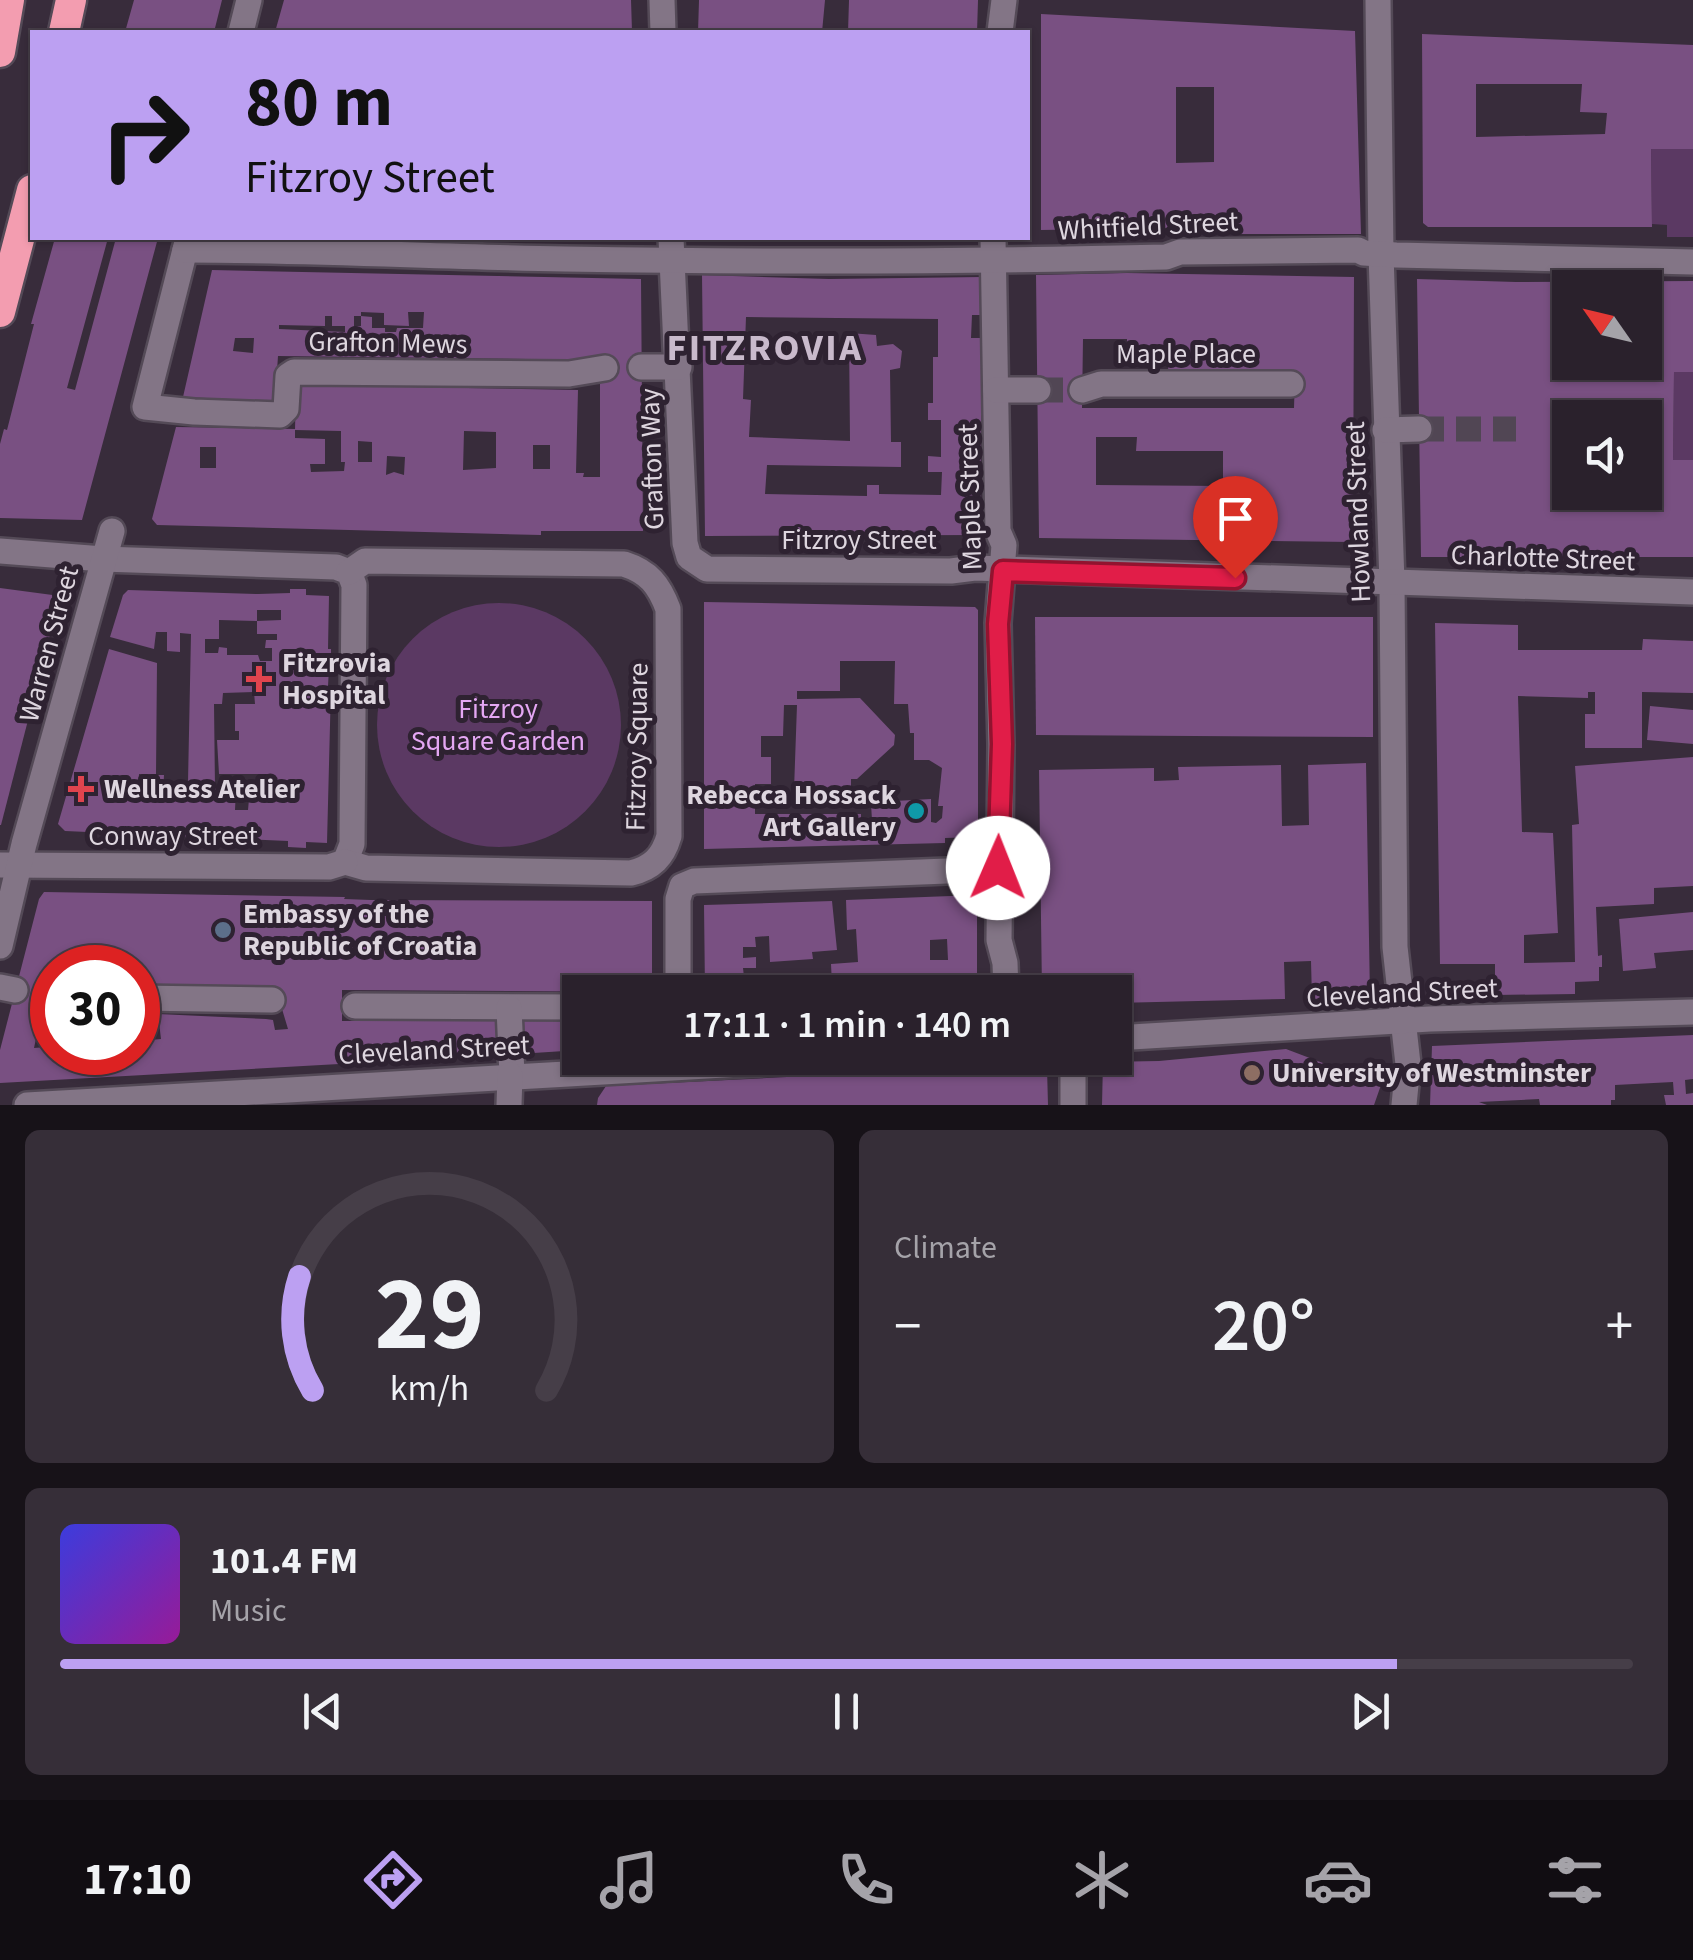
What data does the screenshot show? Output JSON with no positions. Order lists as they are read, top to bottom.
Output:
{
  "streets": {
    "street": [
      "Whitfield Street",
      "Grafton Mews",
      "Maple Place",
      "Grafton Way",
      "Maple Street",
      "Howland Street",
      "Fitzroy Street",
      "Charlotte Street",
      "Warren Street",
      "Fitzroy Square",
      "Conway Street",
      "Cleveland Street"
    ]
  },
  "crossings": [
    ["Whitfield Street", "Grafton Mews"],
    ["Whitfield Street", "Grafton Way"],
    ["Whitfield Street", "Maple Street"],
    ["Whitfield Street", "Howland Street"],
    ["Grafton Way", "Fitzroy Street"],
    ["Maple Street", "Fitzroy Street"],
    ["Howland Street", "Fitzroy Street"],
    ["Howland Street", "Charlotte Street"],
    ["Howland Street", "Cleveland Street"],
    ["Fitzroy Street", "Charlotte Street"],
    ["Warren Street", "Fitzroy Square"],
    ["Warren Street", "Conway Street"],
    ["Fitzroy Square", "Conway Street"]
  ],
  "districts": ["FITZROVIA"],
  "parks": ["Fitzroy Square Garden"],
  "places": {
    "health": ["Fitzrovia Hospital", "Wellness Atelier"],
    "other": ["Rebecca Hossack Art Gallery", "Embassy of the Republic of Croatia", "University of Westminster"]
  },
  "north": "top left",
  "page": {
    "turn": ["80 m", "Fitzroy Street"],
    "limit": "30",
    "trip": "17:11 · 1 min · 140 m",
    "tile": "Climate",
    "heat": ["−", "20°", "+"],
    "song": ["101.4 FM", "Music"],
    "tabs": "17:10",
    "gauge": ["29", "km/h"]
  }
}
